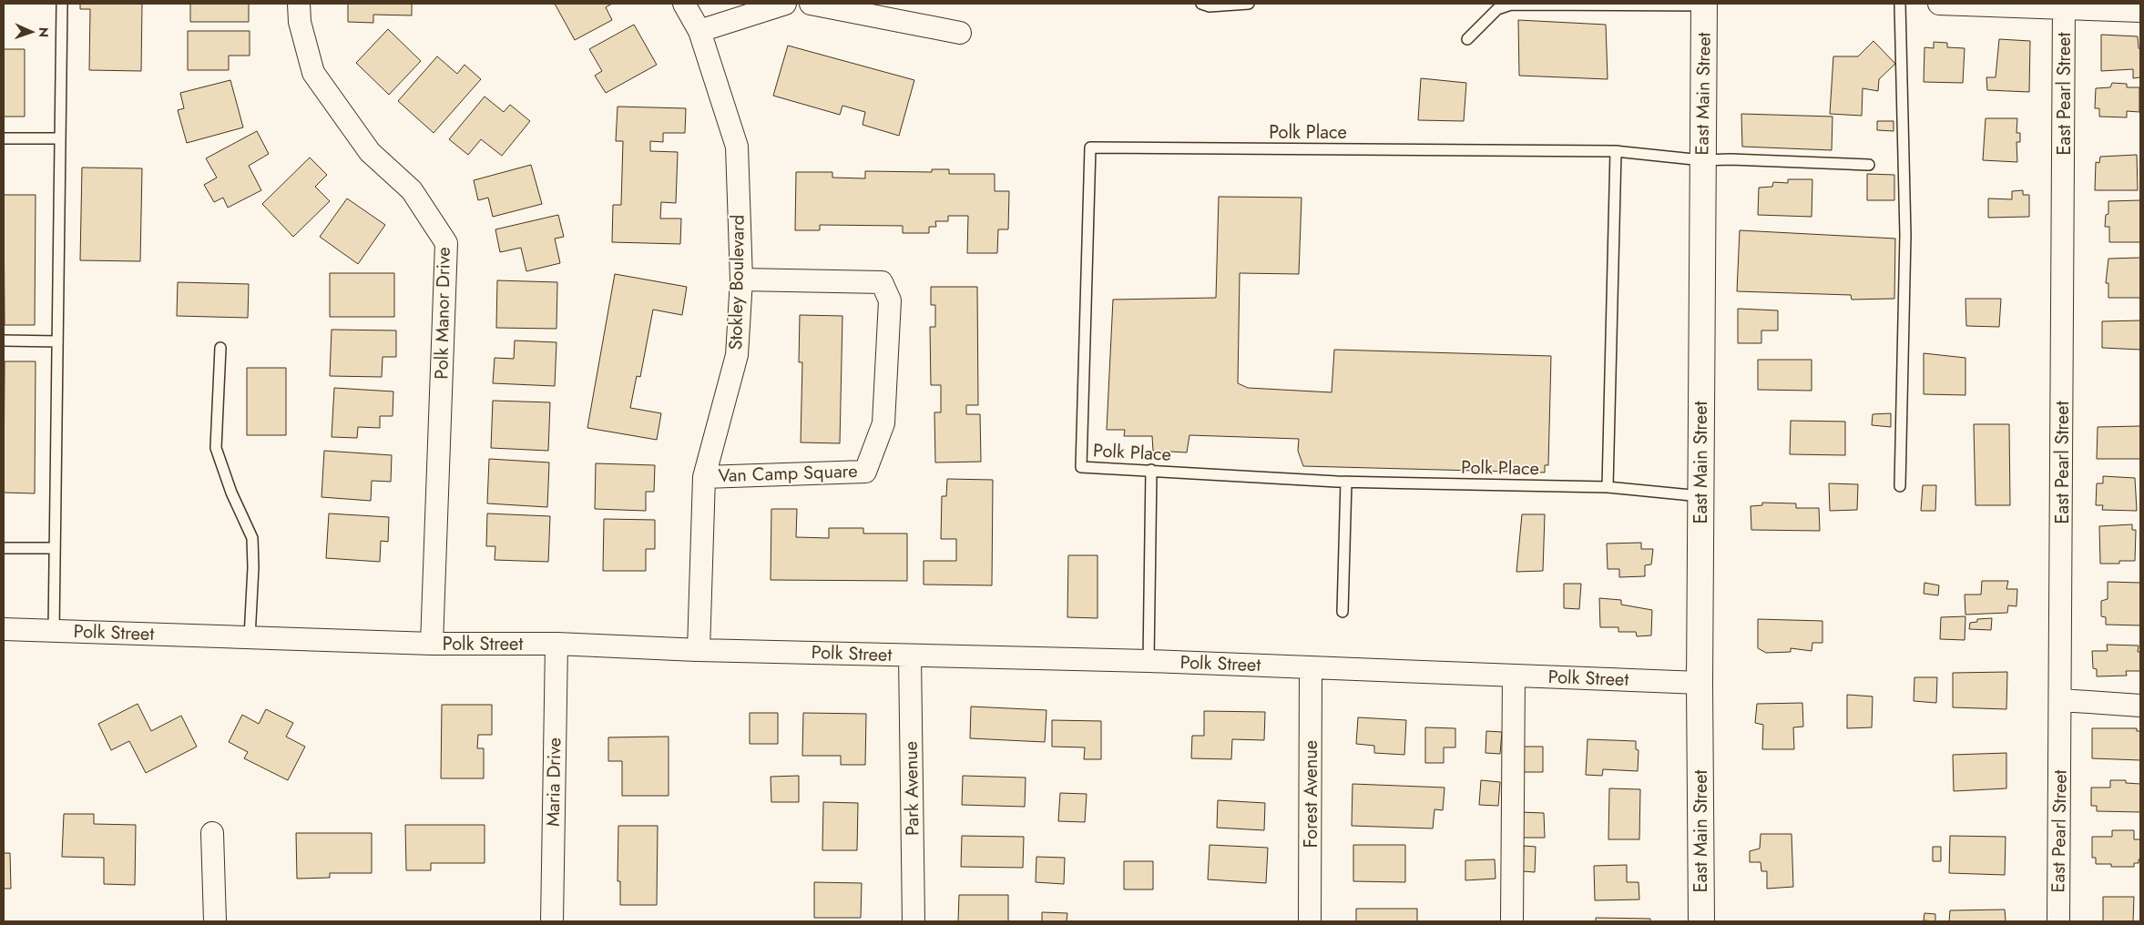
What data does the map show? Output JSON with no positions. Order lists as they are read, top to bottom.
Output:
{
  "streets": {
    "main road": ["East Main Street"],
    "street": [
      "East Pearl Street",
      "Stokley Boulevard",
      "Polk Manor Drive",
      "Van Camp Square",
      "Polk Street",
      "Maria Drive",
      "Park Avenue",
      "Forest Avenue"
    ],
    "lane": ["Polk Place"]
  },
  "crossings": [
    ["East Main Street", "Polk Place"],
    ["East Main Street", "Polk Street"],
    ["Stokley Boulevard", "Van Camp Square"],
    ["Stokley Boulevard", "Polk Street"],
    ["Polk Manor Drive", "Polk Street"],
    ["Polk Street", "Maria Drive"],
    ["Polk Street", "Park Avenue"],
    ["Polk Street", "Forest Avenue"]
  ],
  "north": "right"
}
